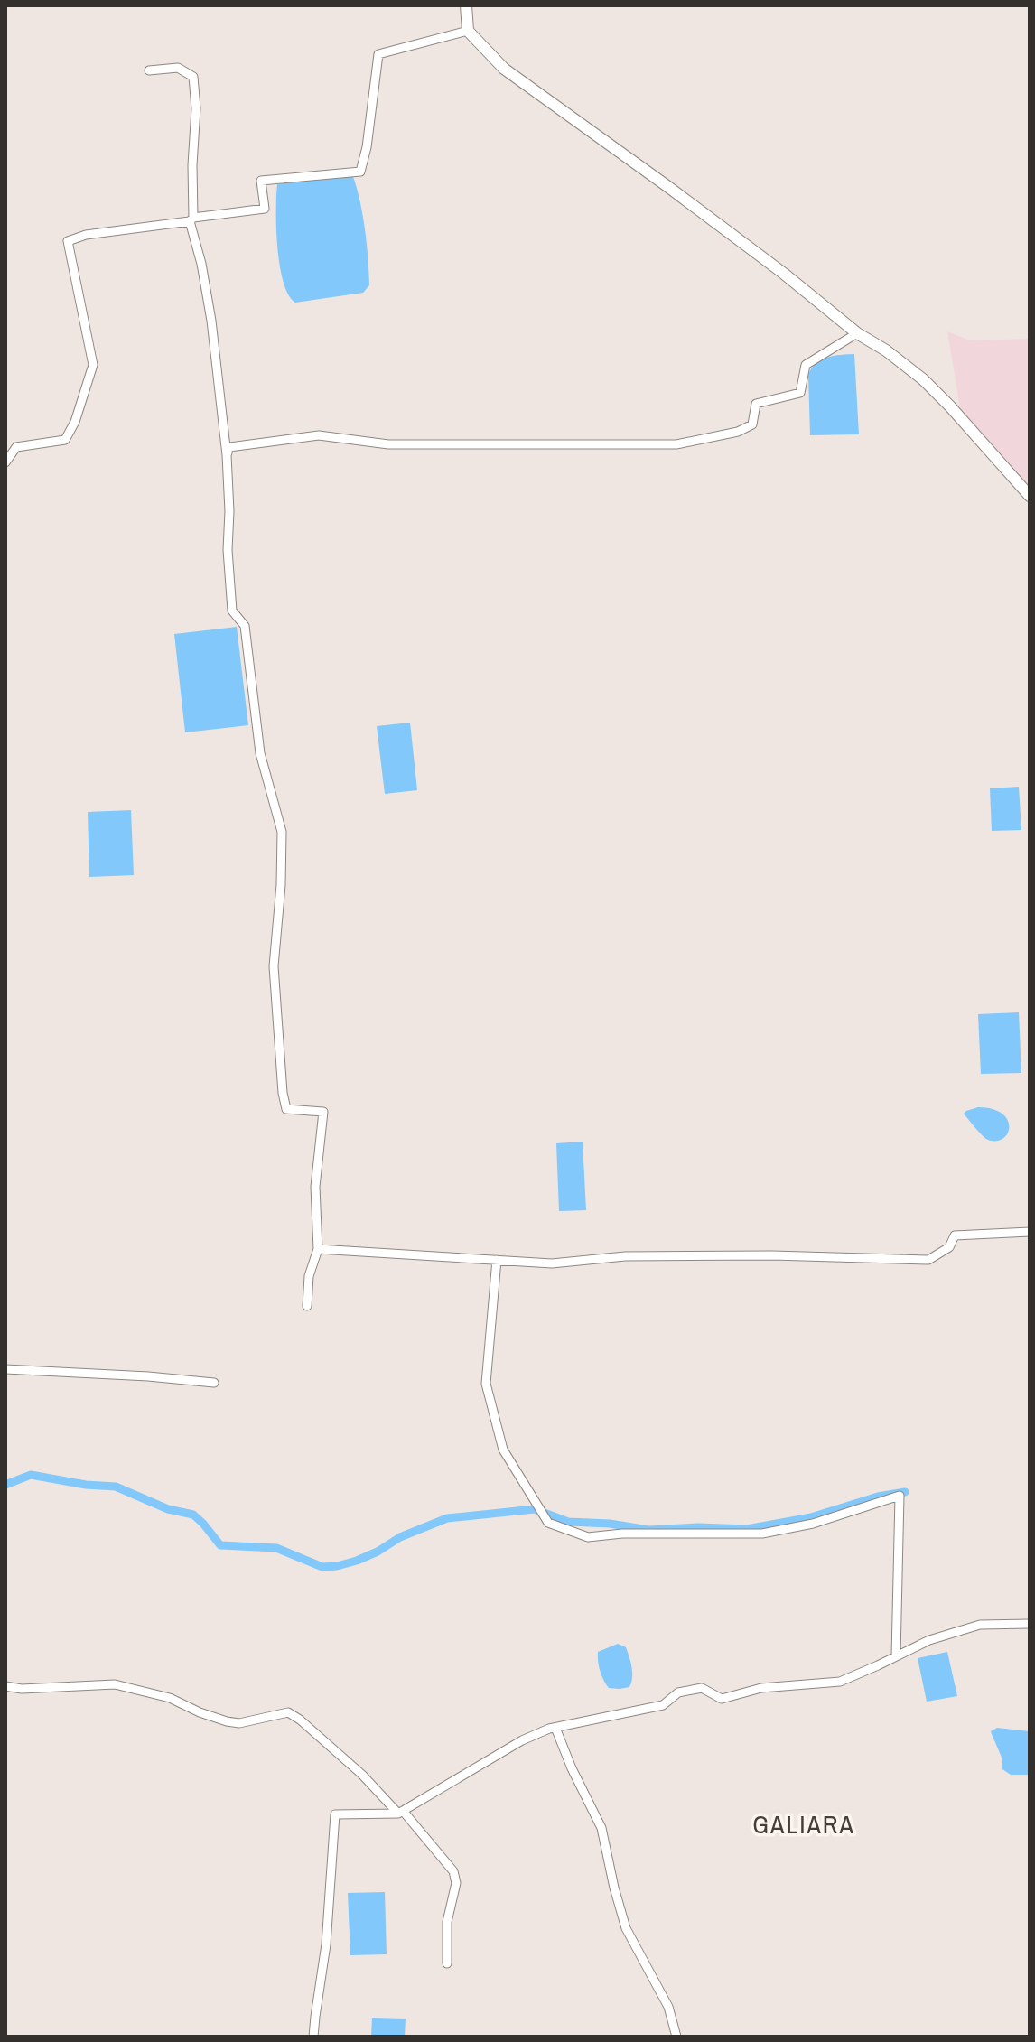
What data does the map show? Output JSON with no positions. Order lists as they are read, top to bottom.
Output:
{
  "districts": ["GALIARA"]
}
